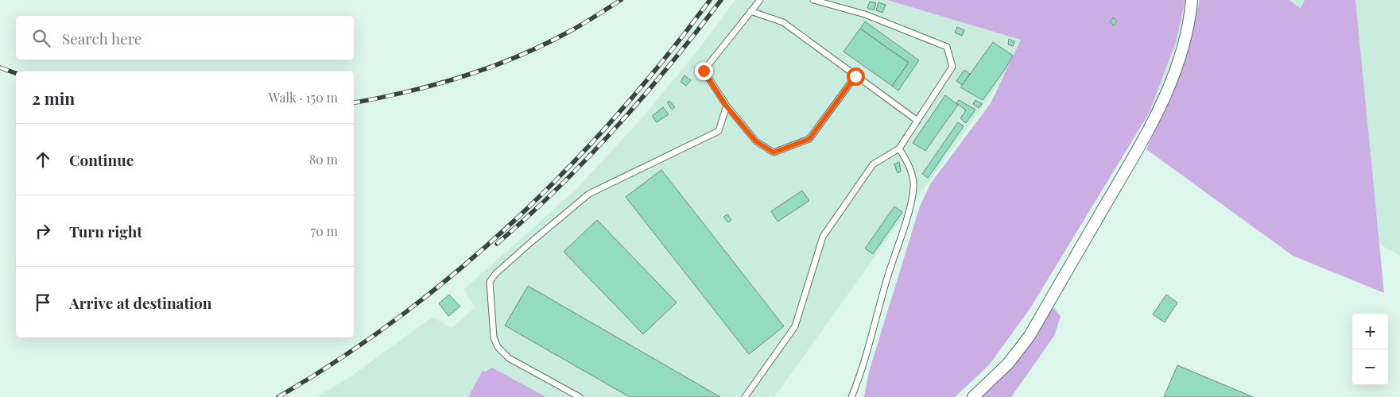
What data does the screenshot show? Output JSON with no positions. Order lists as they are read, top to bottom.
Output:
{
  "page": {
    "search": "Search here",
    "heading": ["2 min", "Walk · 150 m"],
    "list": [
      ["Continue", "80 m"],
      ["Turn right", "70 m"],
      "Arrive at destination"
    ],
    "map_buttons": ["+", "−"]
  }
}
